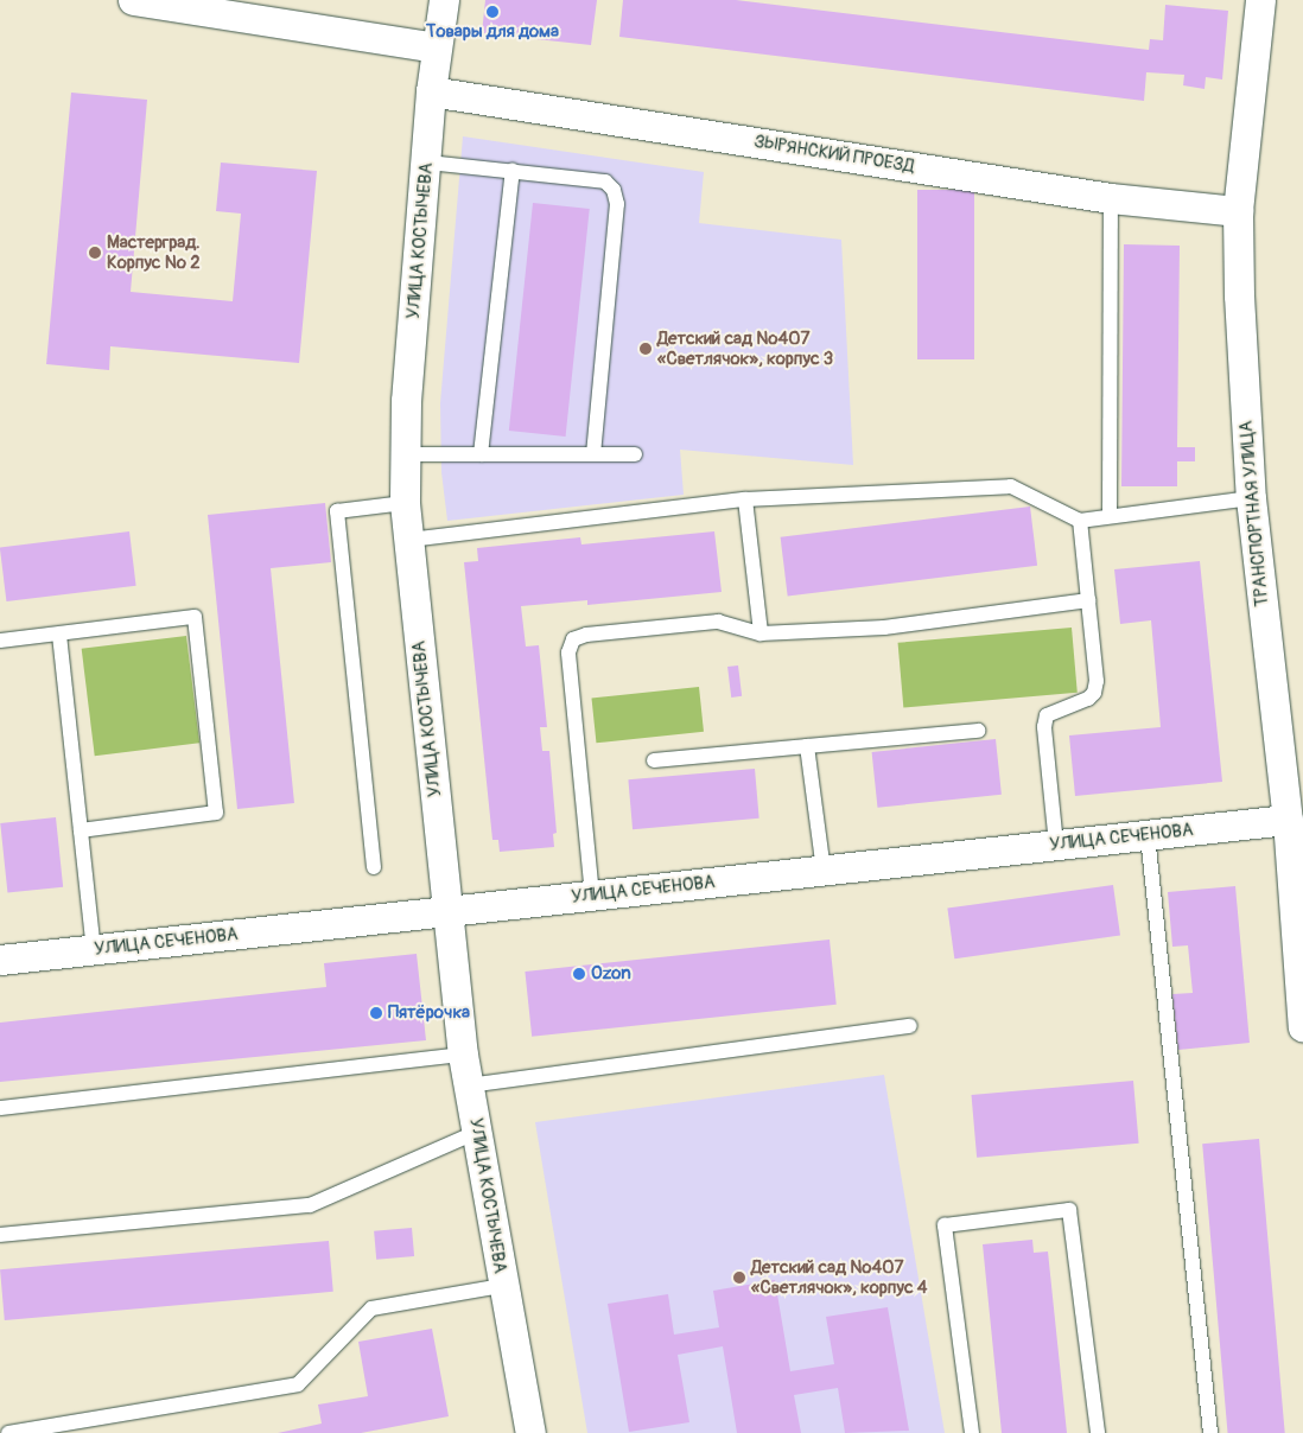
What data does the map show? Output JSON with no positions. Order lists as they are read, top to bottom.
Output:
{
  "streets": {
    "street": [
      "ЗЫРЯНСКИЙ ПРОЕЗД",
      "УЛИЦА КОСТЫЧЕВА",
      "ТРАНСПОРТНАЯ УЛИЦА",
      "УЛИЦА СЕЧЕНОВА"
    ]
  },
  "crossings": [
    ["ЗЫРЯНСКИЙ ПРОЕЗД", "УЛИЦА КОСТЫЧЕВА"],
    ["ЗЫРЯНСКИЙ ПРОЕЗД", "ТРАНСПОРТНАЯ УЛИЦА"],
    ["УЛИЦА КОСТЫЧЕВА", "УЛИЦА СЕЧЕНОВА"],
    ["ТРАНСПОРТНАЯ УЛИЦА", "УЛИЦА СЕЧЕНОВА"]
  ],
  "places": [
    "Товары для дома",
    "Мастерград. Корпус № 2",
    "Детский сад №407 «Светлячок», корпус 3",
    "Ozon",
    "Пятёрочка",
    "Детский сад №407 «Светлячок», корпус 4"
  ]
}
